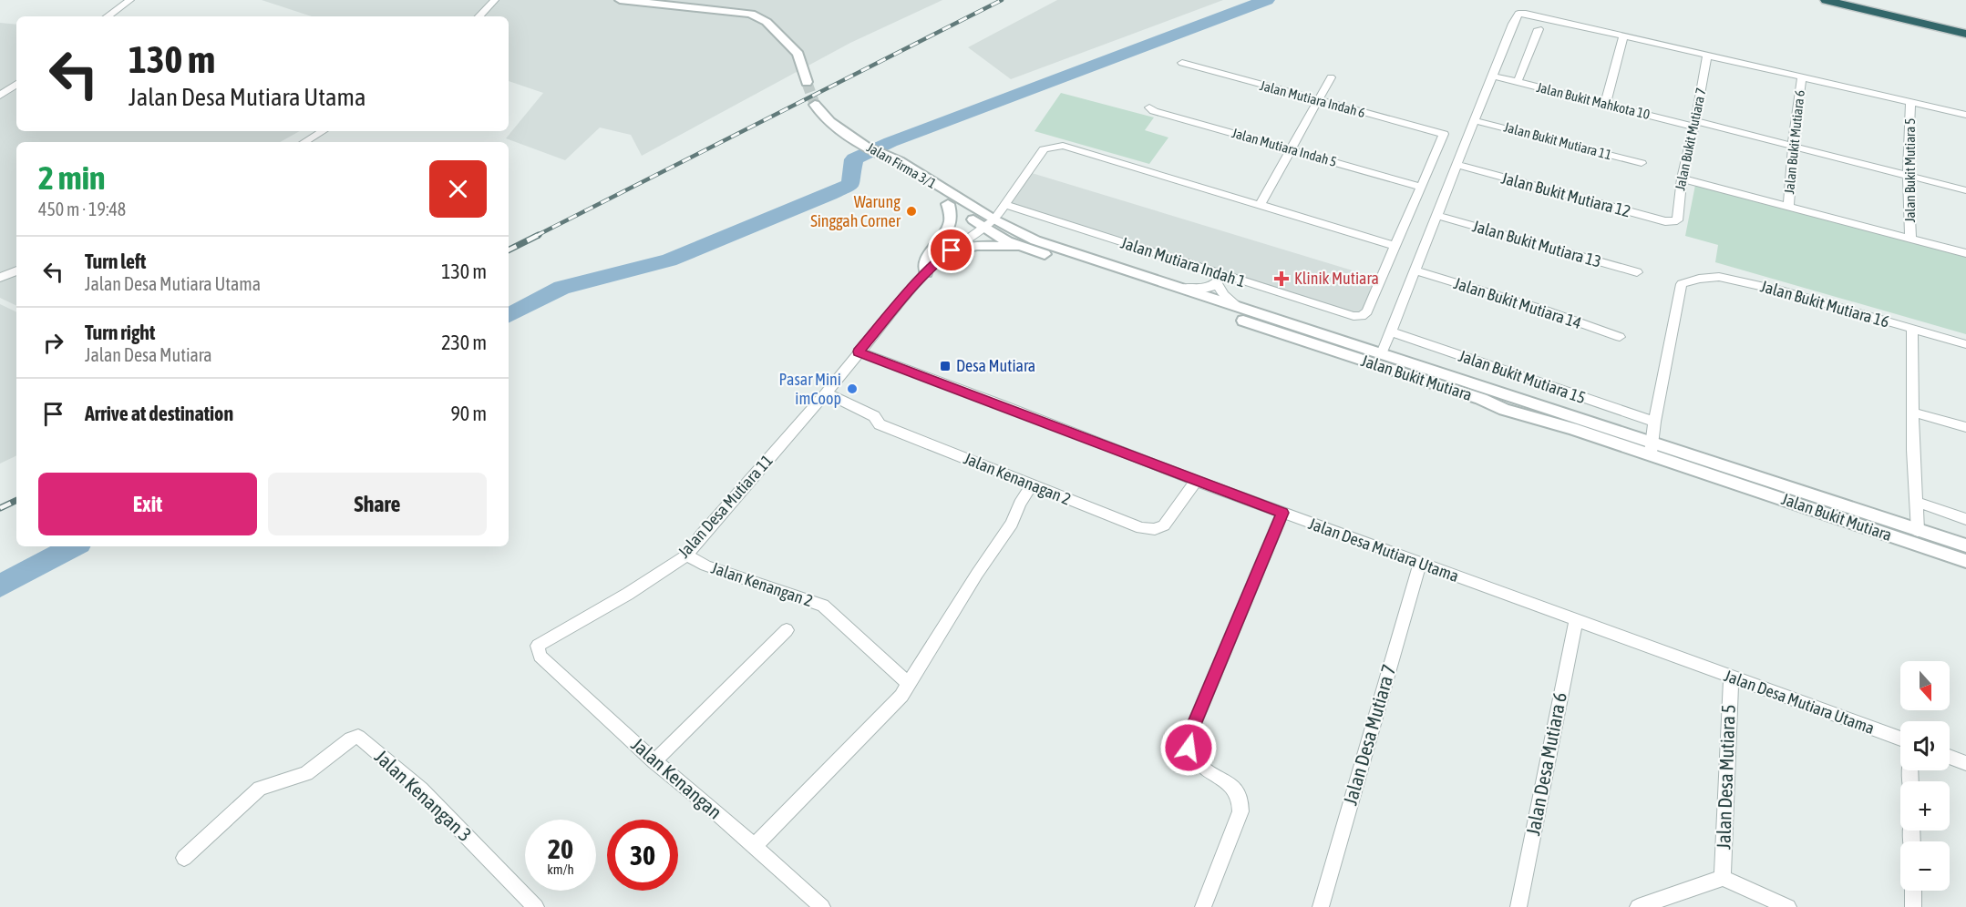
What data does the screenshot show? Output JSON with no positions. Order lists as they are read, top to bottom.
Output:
{
  "streets": {
    "street": [
      "Jalan Mutiara Indah 6",
      "Jalan Bukit Mahkota 10",
      "Jalan Bukit Mutiara 7",
      "Jalan Bukit Mutiara 11",
      "Jalan Bukit Mutiara 6",
      "Jalan Mutiara Indah 5",
      "Jalan Firma 3/1",
      "Jalan Bukit Mutiara 5",
      "Jalan Bukit Mutiara 12",
      "Jalan Bukit Mutiara 13",
      "Jalan Mutiara Indah 1",
      "Jalan Bukit Mutiara 14",
      "Jalan Bukit Mutiara 16",
      "Jalan Bukit Mutiara 15",
      "Jalan Bukit Mutiara",
      "Jalan Kenanagan 2",
      "Jalan Desa Mutiara 11",
      "Jalan Desa Mutiara Utama",
      "Jalan Kenangan 2",
      "Jalan Desa Mutiara 7",
      "Jalan Desa Mutiara 6",
      "Jalan Desa Mutiara 5",
      "Jalan Kenangan",
      "Jalan Kenangan 3"
    ]
  },
  "crossings": [
    ["Jalan Mutiara Indah 6", "Jalan Mutiara Indah 5"],
    ["Jalan Bukit Mahkota 10", "Jalan Bukit Mutiara 7"],
    ["Jalan Bukit Mahkota 10", "Jalan Bukit Mutiara 6"],
    ["Jalan Bukit Mahkota 10", "Jalan Bukit Mutiara 5"],
    ["Jalan Bukit Mutiara 7", "Jalan Bukit Mutiara 12"],
    ["Jalan Firma 3/1", "Jalan Bukit Mutiara"],
    ["Jalan Firma 3/1", "Jalan Desa Mutiara 11"],
    ["Jalan Mutiara Indah 1", "Jalan Desa Mutiara 11"],
    ["Jalan Bukit Mutiara 16", "Jalan Bukit Mutiara 15"],
    ["Jalan Bukit Mutiara", "Jalan Desa Mutiara 11"],
    ["Jalan Kenanagan 2", "Jalan Desa Mutiara 11"],
    ["Jalan Kenanagan 2", "Jalan Desa Mutiara Utama"],
    ["Jalan Desa Mutiara 11", "Jalan Desa Mutiara Utama"],
    ["Jalan Desa Mutiara 11", "Jalan Kenangan 2"],
    ["Jalan Desa Mutiara 11", "Jalan Kenangan"],
    ["Jalan Desa Mutiara Utama", "Jalan Desa Mutiara 7"],
    ["Jalan Desa Mutiara Utama", "Jalan Desa Mutiara 6"],
    ["Jalan Desa Mutiara Utama", "Jalan Desa Mutiara 5"]
  ],
  "places": {
    "other": ["Warung Singgah Corner", "Pasar Mini imCoop"],
    "health": ["Klinik Mutiara"],
    "transit": ["Desa Mutiara"]
  },
  "north": "bottom",
  "page": {
    "turn": ["130 m", "Jalan Desa Mutiara Utama"],
    "heading": ["2 min", "450 m · 19:48"],
    "list": [
      {
        "name": "Turn left",
        "note": "Jalan Desa Mutiara Utama",
        "value": "130 m"
      },
      {
        "name": "Turn right",
        "note": "Jalan Desa Mutiara",
        "value": "230 m"
      },
      {
        "name": "Arrive at destination",
        "value": "90 m"
      }
    ],
    "buttons": ["Exit", "Share"],
    "map_buttons": ["+", "−"],
    "speed": "20 km/h",
    "limit": "30"
  }
}
